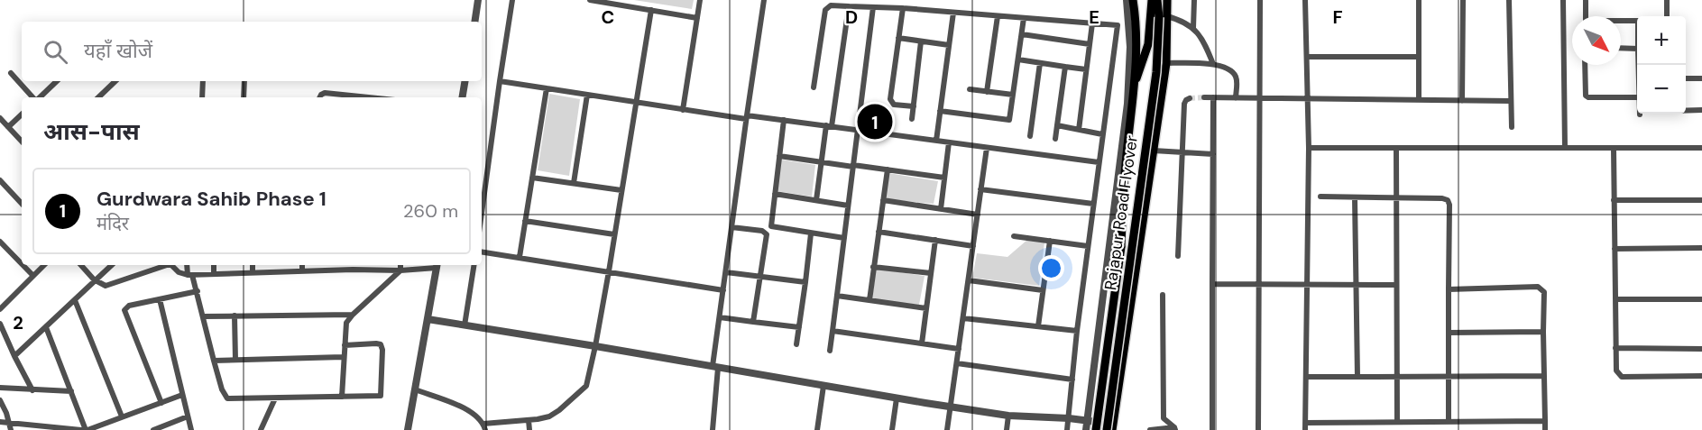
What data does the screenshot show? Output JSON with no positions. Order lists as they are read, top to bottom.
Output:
{
  "streets": {
    "main road": ["Rajapur Road Flyover"]
  },
  "north": "bottom right",
  "page": {
    "map_buttons": ["+", "−"],
    "search": "यहाँ खोजें",
    "heading": "आस-पास",
    "pins": "1",
    "list": [
      {
        "mark": "1",
        "name": "Gurdwara Sahib Phase 1",
        "note": "मंदिर",
        "value": "260 m"
      }
    ]
  },
  "grid": {
    "columns": [
      "C",
      "D",
      "E",
      "F"
    ],
    "rows": ["2"]
  }
}
